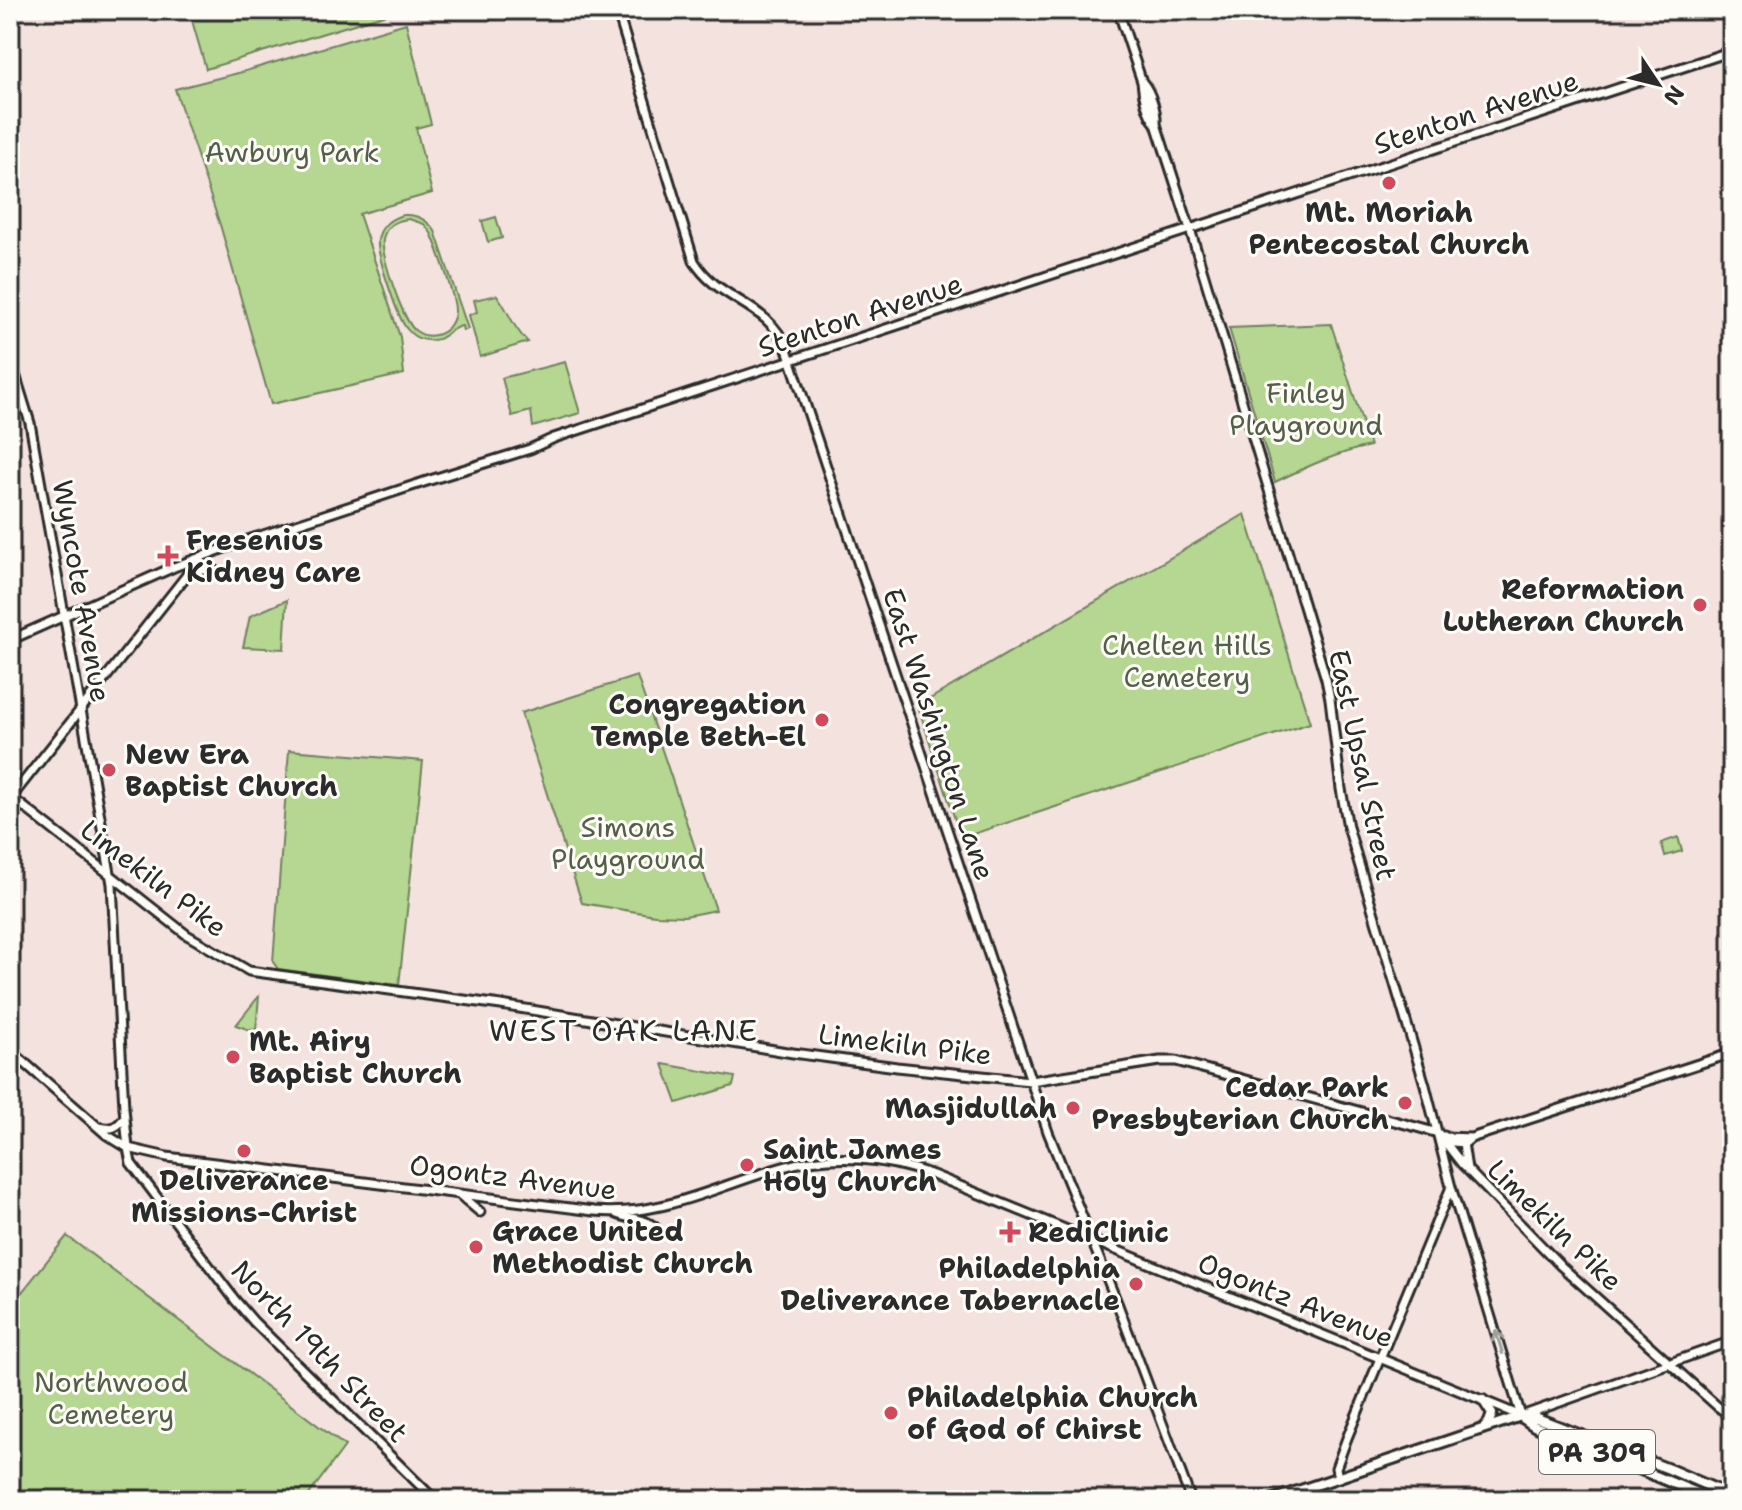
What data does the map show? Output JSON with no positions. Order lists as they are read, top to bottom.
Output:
{
  "streets": {
    "highway": ["Ogontz Avenue", "PA 309"],
    "street": [
      "Stenton Avenue",
      "Wyncote Avenue",
      "East Washington Lane",
      "East Upsal Street",
      "Limekiln Pike",
      "North 19th Street"
    ]
  },
  "crossings": [
    ["Stenton Avenue", "Wyncote Avenue"],
    ["Stenton Avenue", "East Washington Lane"],
    ["Stenton Avenue", "East Upsal Street"],
    ["Wyncote Avenue", "Limekiln Pike"],
    ["Wyncote Avenue", "Ogontz Avenue"],
    ["Wyncote Avenue", "North 19th Street"],
    ["East Washington Lane", "Limekiln Pike"],
    ["East Washington Lane", "Ogontz Avenue"],
    ["East Upsal Street", "Limekiln Pike"],
    ["East Upsal Street", "Ogontz Avenue"],
    ["East Upsal Street", "PA 309"],
    ["Ogontz Avenue", "North 19th Street"],
    ["Ogontz Avenue", "PA 309"]
  ],
  "districts": ["WEST OAK LANE"],
  "parks": [
    "Awbury Park",
    "Finley Playground",
    "Chelten Hills Cemetery",
    "Simons Playground",
    "Northwood Cemetery"
  ],
  "places": {
    "other": [
      "Mt. Moriah Pentecostal Church",
      "Reformation Lutheran Church",
      "Congregation Temple Beth-El",
      "New Era Baptist Church",
      "Mt. Airy Baptist Church",
      "Cedar Park Presbyterian Church",
      "Masjidullah",
      "Deliverance Missions-Christ",
      "Saint James Holy Church",
      "Grace United Methodist Church",
      "Philadelphia Deliverance Tabernacle",
      "Philadelphia Church of God of Chirst"
    ],
    "health": ["Fresenius Kidney Care", "RediClinic"]
  },
  "north": "bottom right"
}
